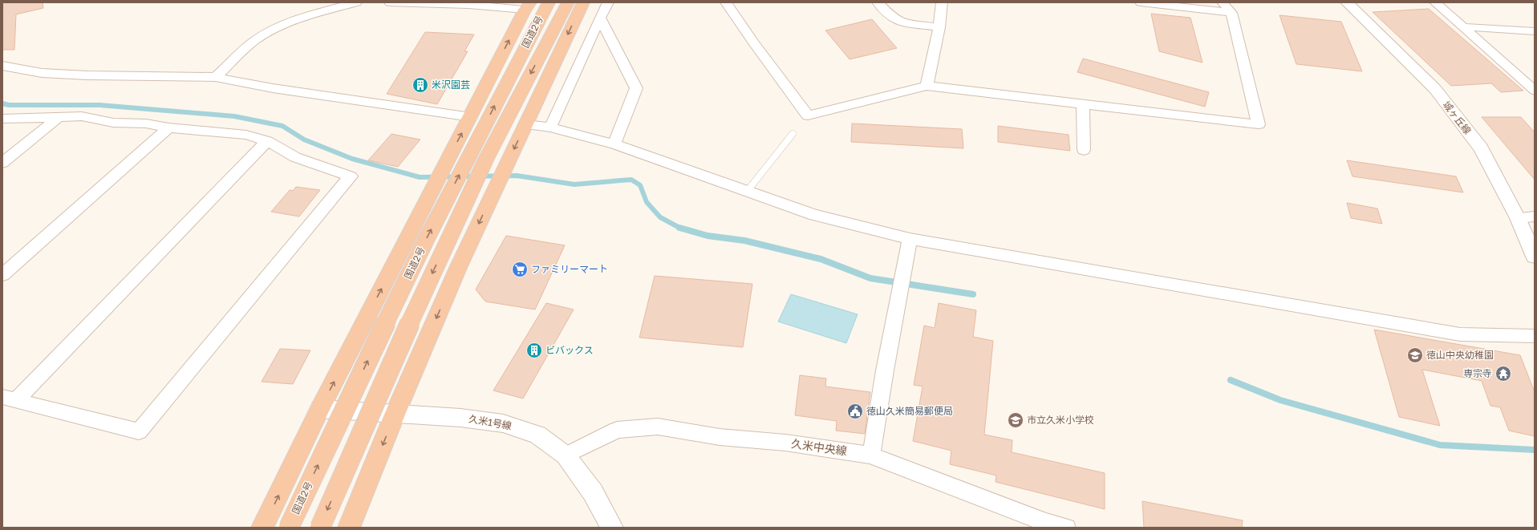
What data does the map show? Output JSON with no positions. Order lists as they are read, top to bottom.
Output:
{
  "streets": {
    "highway": ["国道2号"],
    "street": ["城ヶ丘線", "久米1号線", "久米中央線"]
  },
  "crossings": [
    ["久米1号線", "久米中央線"]
  ],
  "places": {
    "building": ["米沢園芸", "ビバックス"],
    "supermarket": ["ファミリーマート"],
    "school or university": ["徳山中央幼稚園", "市立久米小学校"],
    "temple": ["専宗寺"],
    "public building": ["徳山久米簡易郵便局"]
  }
}
